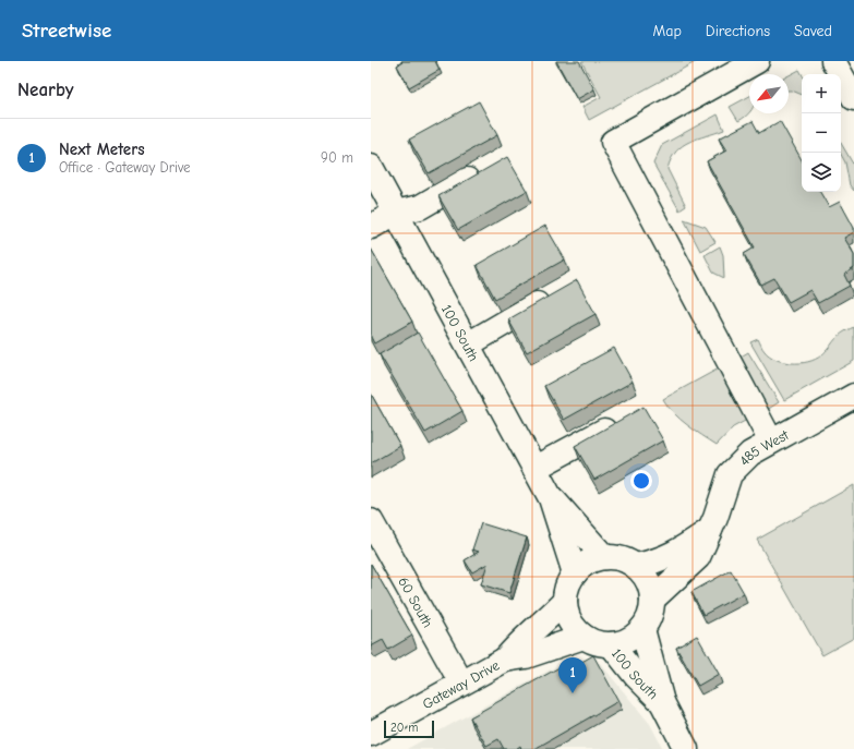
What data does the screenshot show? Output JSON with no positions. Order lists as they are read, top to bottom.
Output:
{
  "streets": {
    "street": [
      "100 South",
      "485 West",
      "60 South",
      "Gateway Drive"
    ]
  },
  "crossings": [
    ["100 South", "485 West"],
    ["100 South", "Gateway Drive"],
    ["485 West", "Gateway Drive"],
    ["60 South", "Gateway Drive"]
  ],
  "scale_bar": "20 m",
  "north": "bottom left",
  "page": {
    "header": "Streetwise",
    "nav": ["Map", "Directions", "Saved"],
    "heading": "Nearby",
    "map_buttons": ["+", "−"],
    "list": [
      {
        "mark": "1",
        "name": "Next Meters",
        "note": "Office · Gateway Drive",
        "value": "90 m"
      }
    ],
    "pins": "1",
    "scale": "20 m"
  }
}
